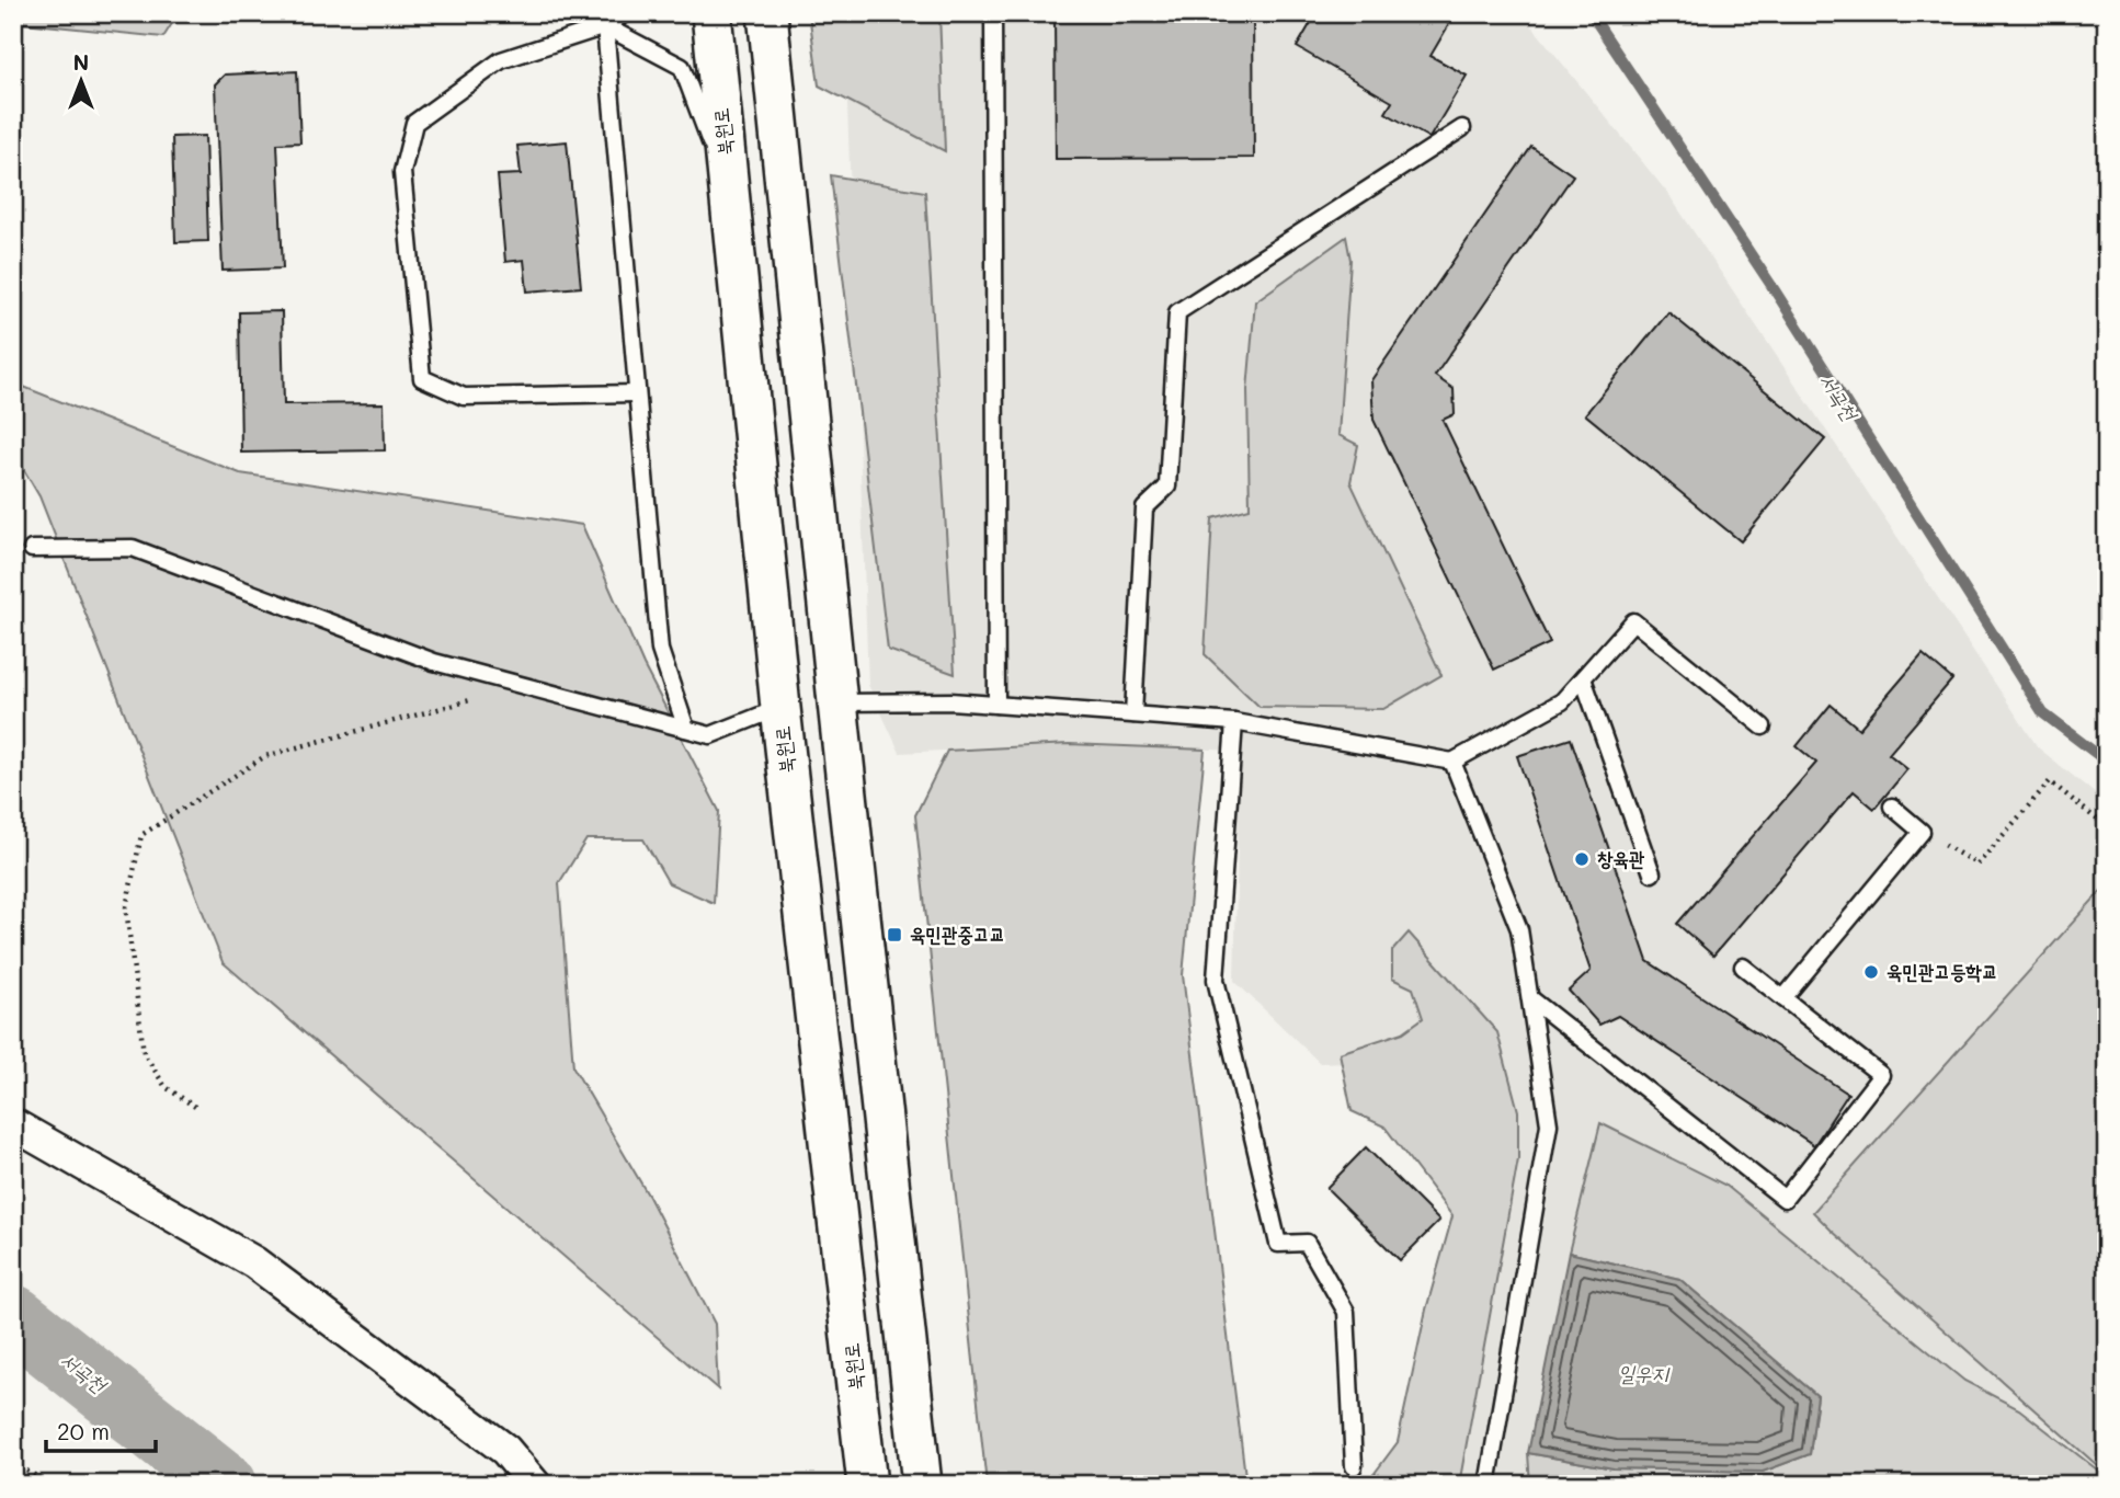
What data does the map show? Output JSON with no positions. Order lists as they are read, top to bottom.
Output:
{
  "streets": {
    "street": ["북원로"]
  },
  "water": ["서곡천", "일우지"],
  "places": {
    "other": ["창육관", "육민관고등학교"],
    "transit": ["육민관중고교"]
  },
  "scale_bar": "20 m",
  "north": "top"
}
